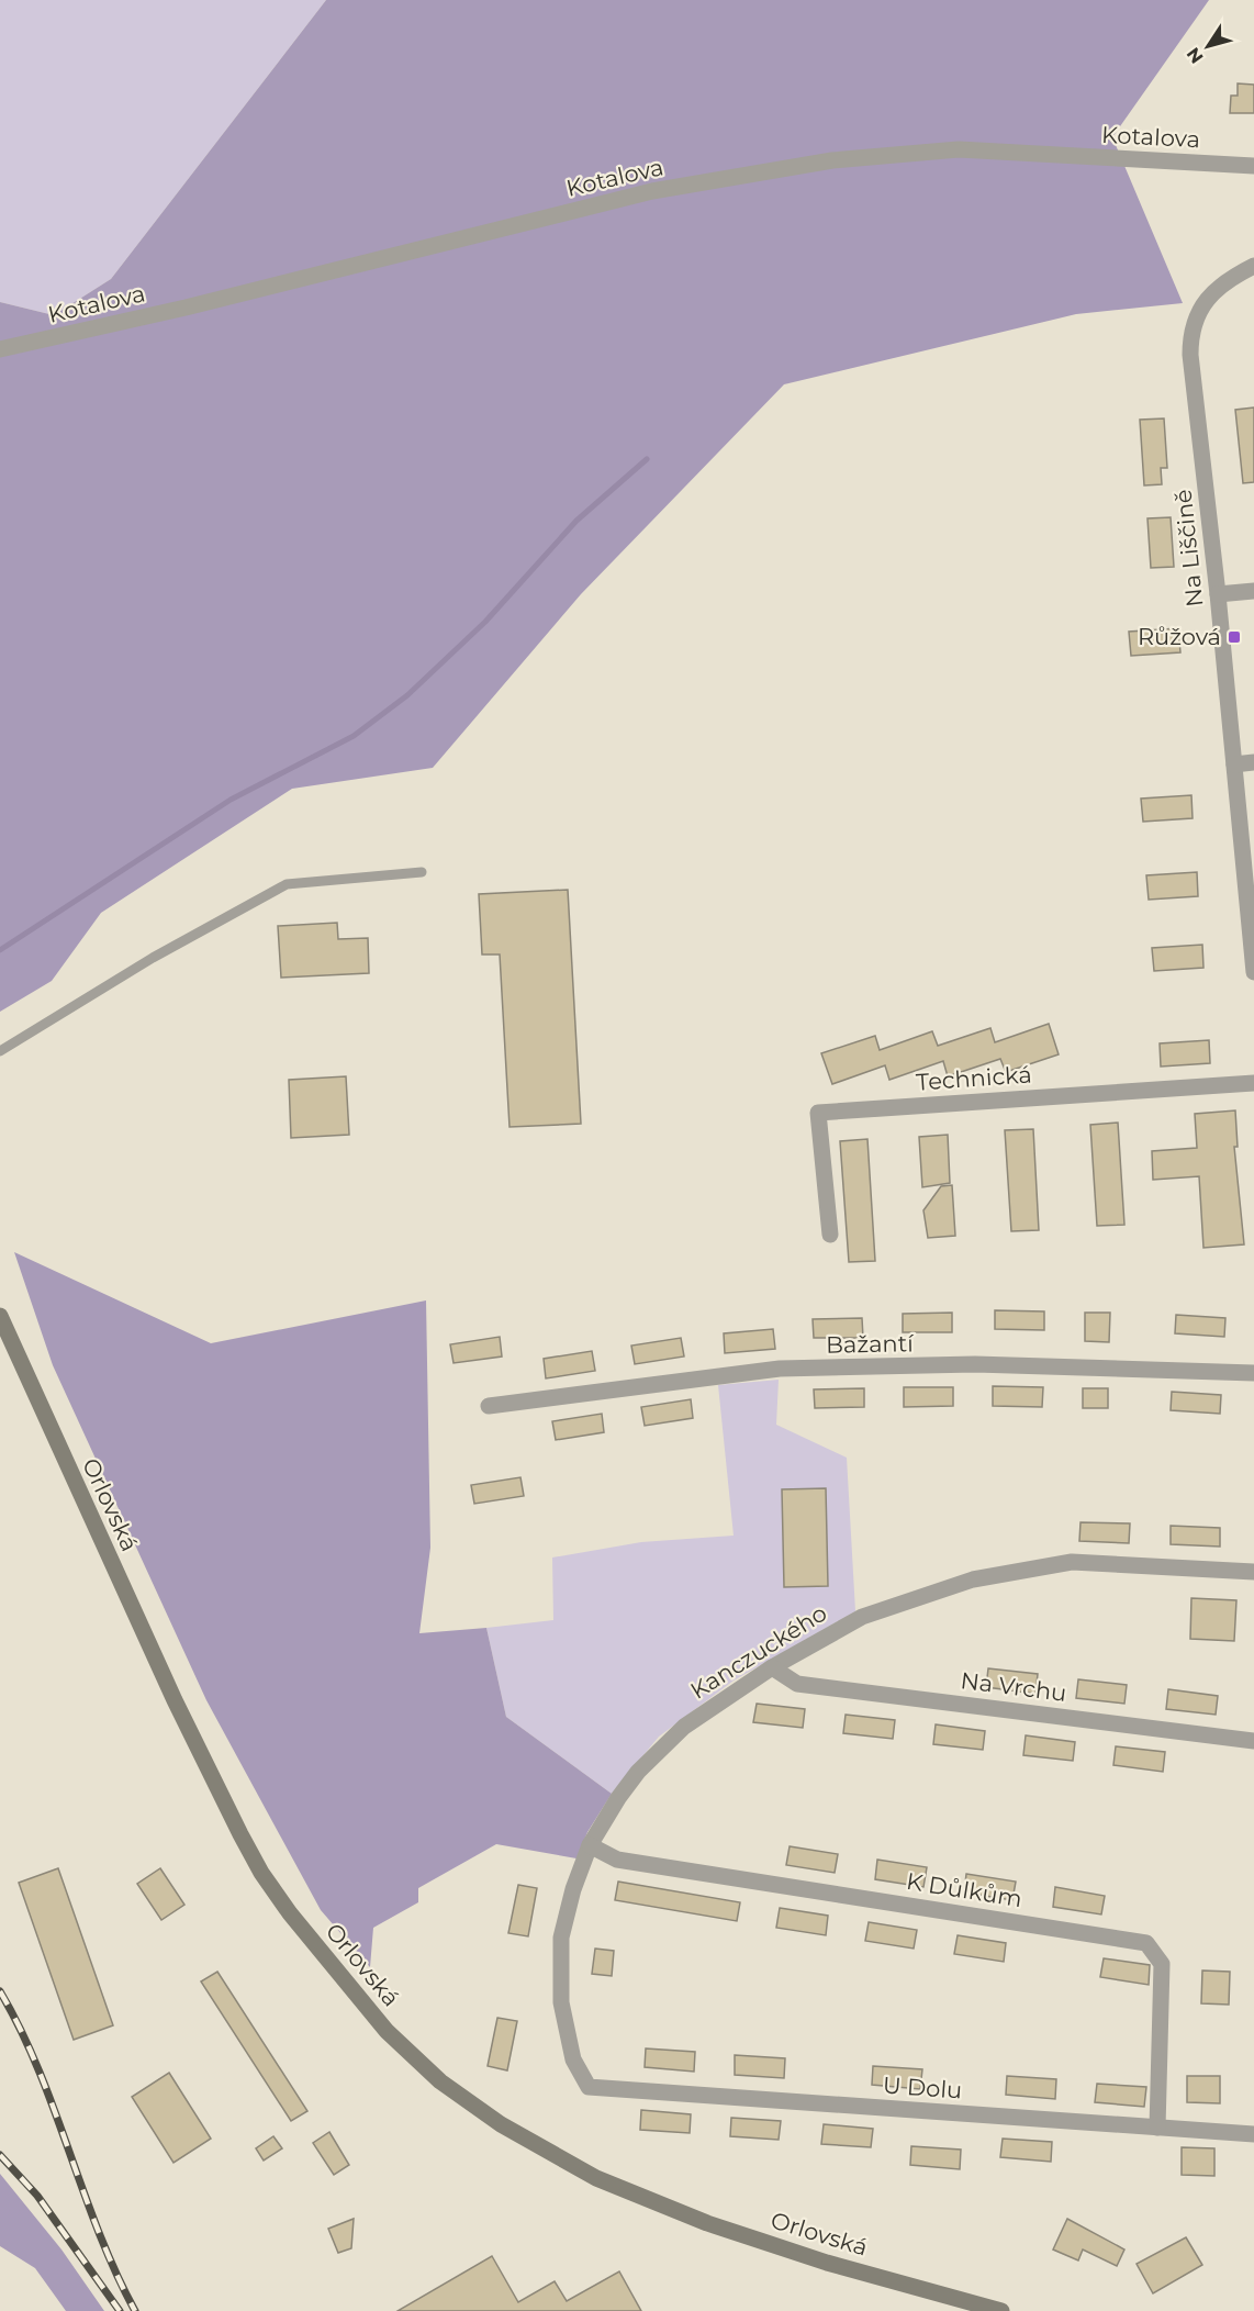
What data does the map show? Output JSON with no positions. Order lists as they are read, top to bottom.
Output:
{
  "streets": {
    "main road": ["Orlovská"],
    "street": [
      "Kotalova",
      "Na Liščině",
      "Technická",
      "Bažantí",
      "Kanczuckého",
      "Na Vrchu",
      "K Důlkům",
      "U Dolu"
    ]
  },
  "crossings": [
    ["Kanczuckého", "Na Vrchu"],
    ["Kanczuckého", "K Důlkům"],
    ["Kanczuckého", "U Dolu"],
    ["K Důlkům", "U Dolu"]
  ],
  "places": {
    "transit": ["Růžová"]
  },
  "north": "bottom left"
}
